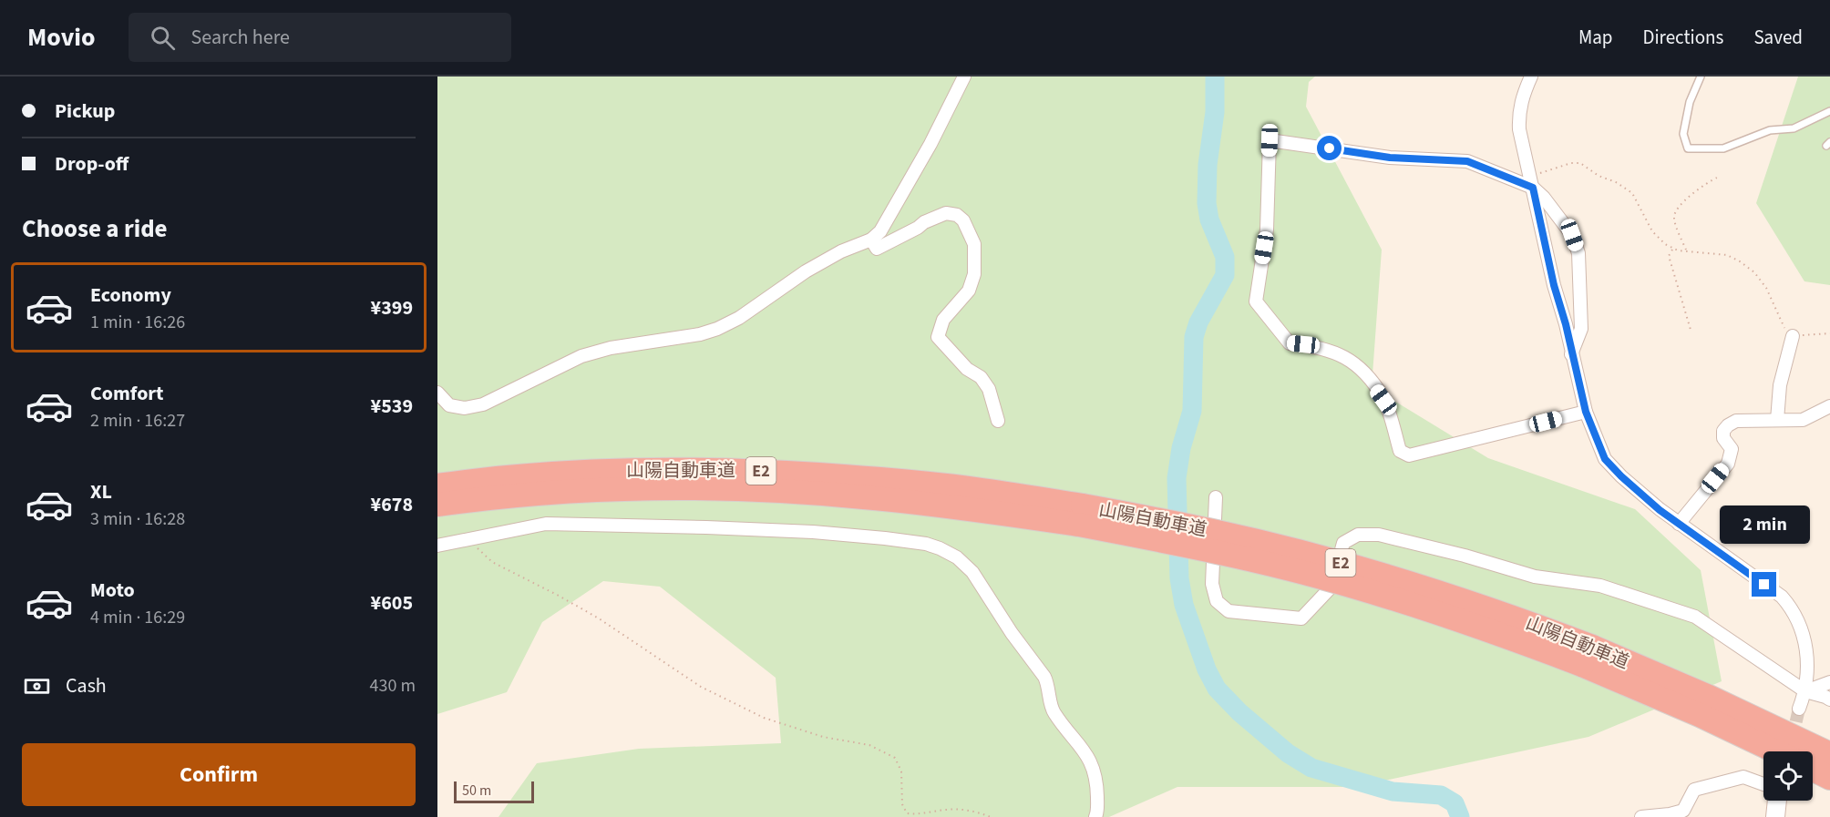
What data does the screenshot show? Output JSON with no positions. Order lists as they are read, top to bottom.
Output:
{
  "streets": {
    "highway": ["山陽自動車道", "E2"]
  },
  "scale_bar": "50 m",
  "page": {
    "header": "Movio",
    "search": "Search here",
    "nav": ["Map", "Directions", "Saved"],
    "banner": ["Pickup", "Drop-off"],
    "heading": "Choose a ride",
    "list": [
      {
        "name": "Economy",
        "note": "1 min · 16:26",
        "value": "¥399"
      },
      {
        "name": "Comfort",
        "note": "2 min · 16:27",
        "value": "¥539"
      },
      {
        "name": "XL",
        "note": "3 min · 16:28",
        "value": "¥678"
      },
      {
        "name": "Moto",
        "note": "4 min · 16:29",
        "value": "¥605"
      }
    ],
    "bubble": "2 min",
    "pay": ["Cash", "430 m"],
    "buttons": "Confirm",
    "scale": "50 m"
  }
}
